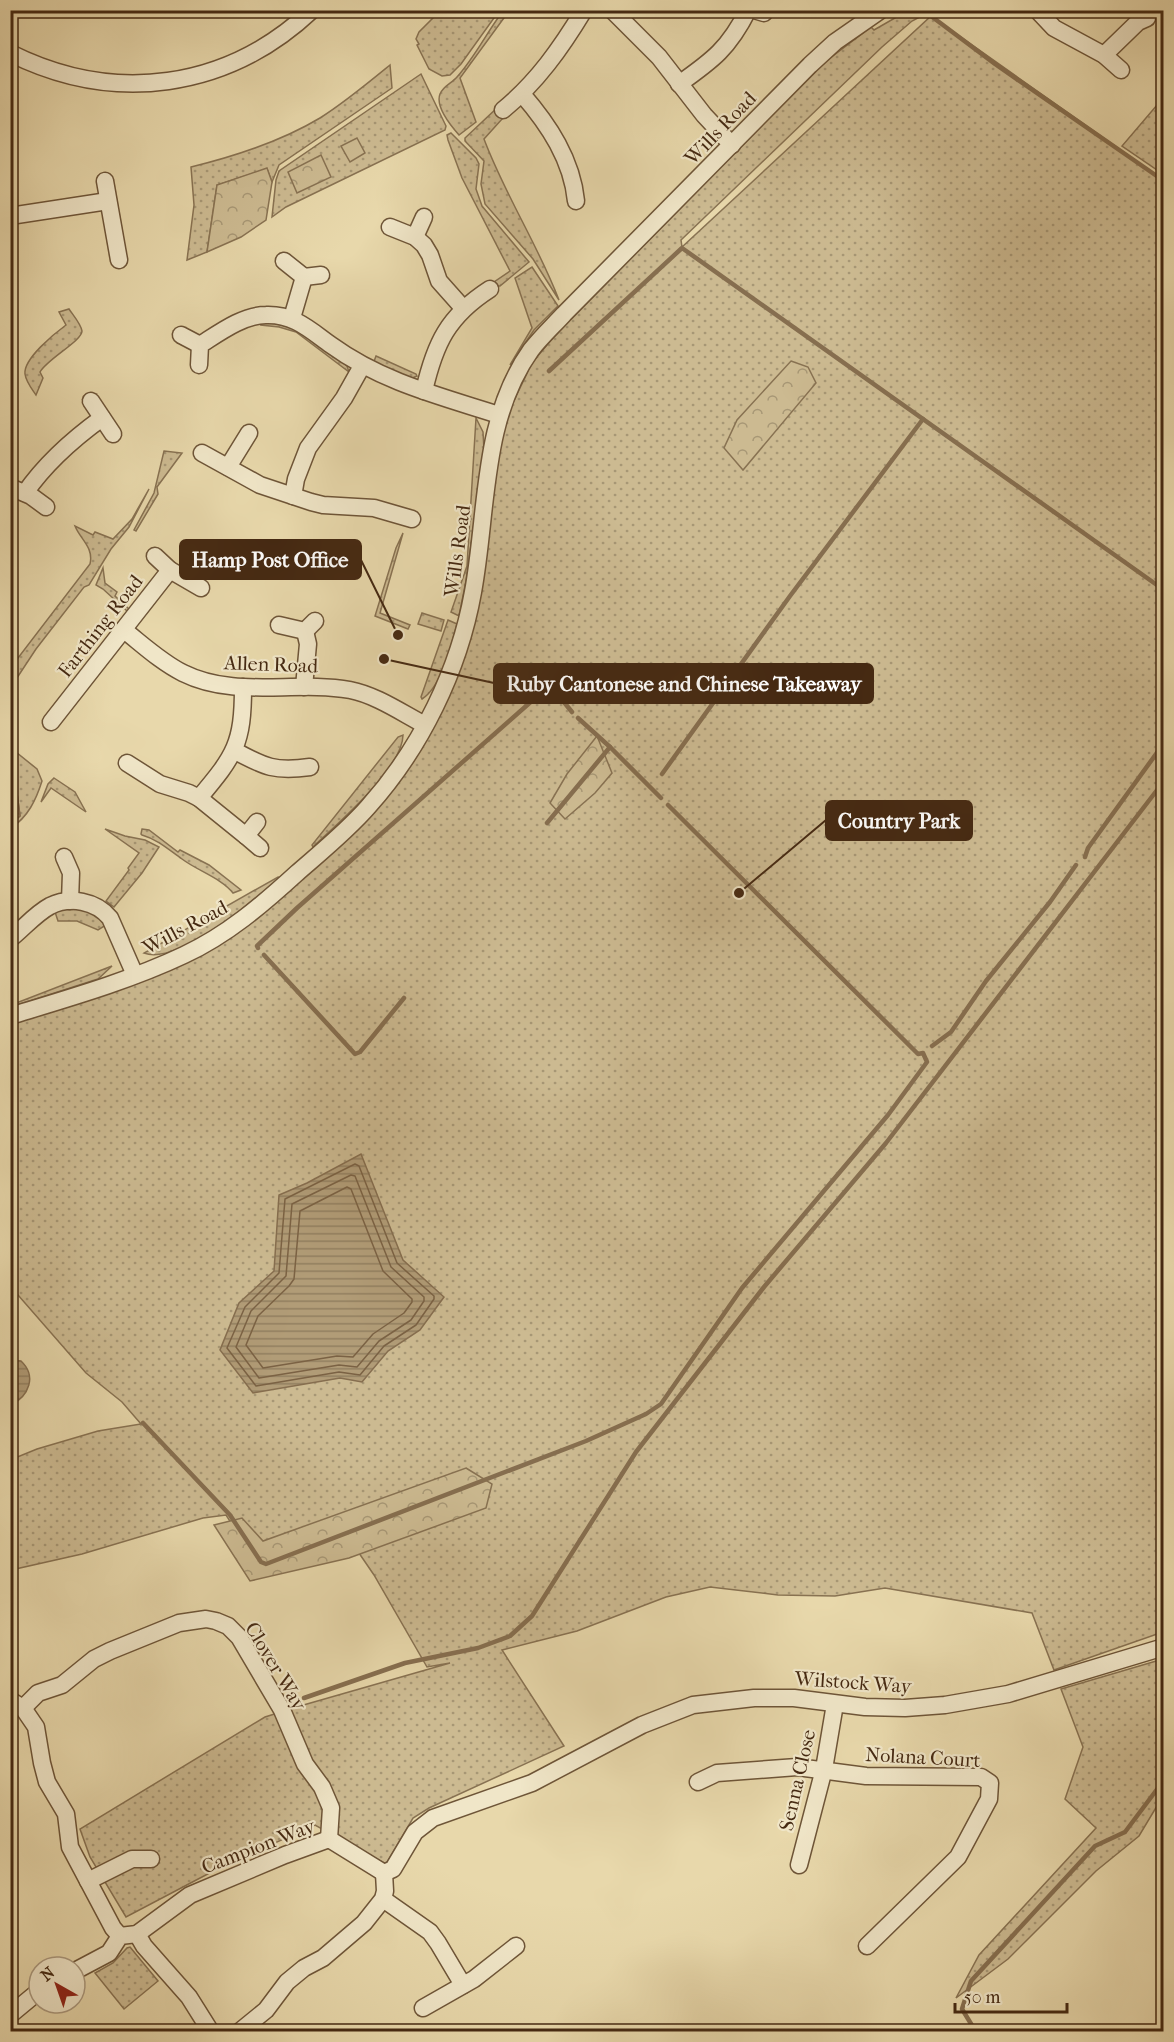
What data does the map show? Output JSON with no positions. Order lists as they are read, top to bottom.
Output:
{
  "streets": {
    "street": [
      "Wills Road",
      "Farthing Road",
      "Allen Road",
      "Clover Way",
      "Wilstock Way",
      "Nolana Court",
      "Senna Close",
      "Campion Way"
    ]
  },
  "crossings": [
    ["Wills Road", "Allen Road"],
    ["Farthing Road", "Allen Road"],
    ["Clover Way", "Campion Way"],
    ["Wilstock Way", "Senna Close"],
    ["Wilstock Way", "Campion Way"],
    ["Nolana Court", "Senna Close"]
  ],
  "places": ["Hamp Post Office", "Ruby Cantonese and Chinese Takeaway", "Country Park"],
  "scale_bar": "50 m",
  "north": "top left"
}
